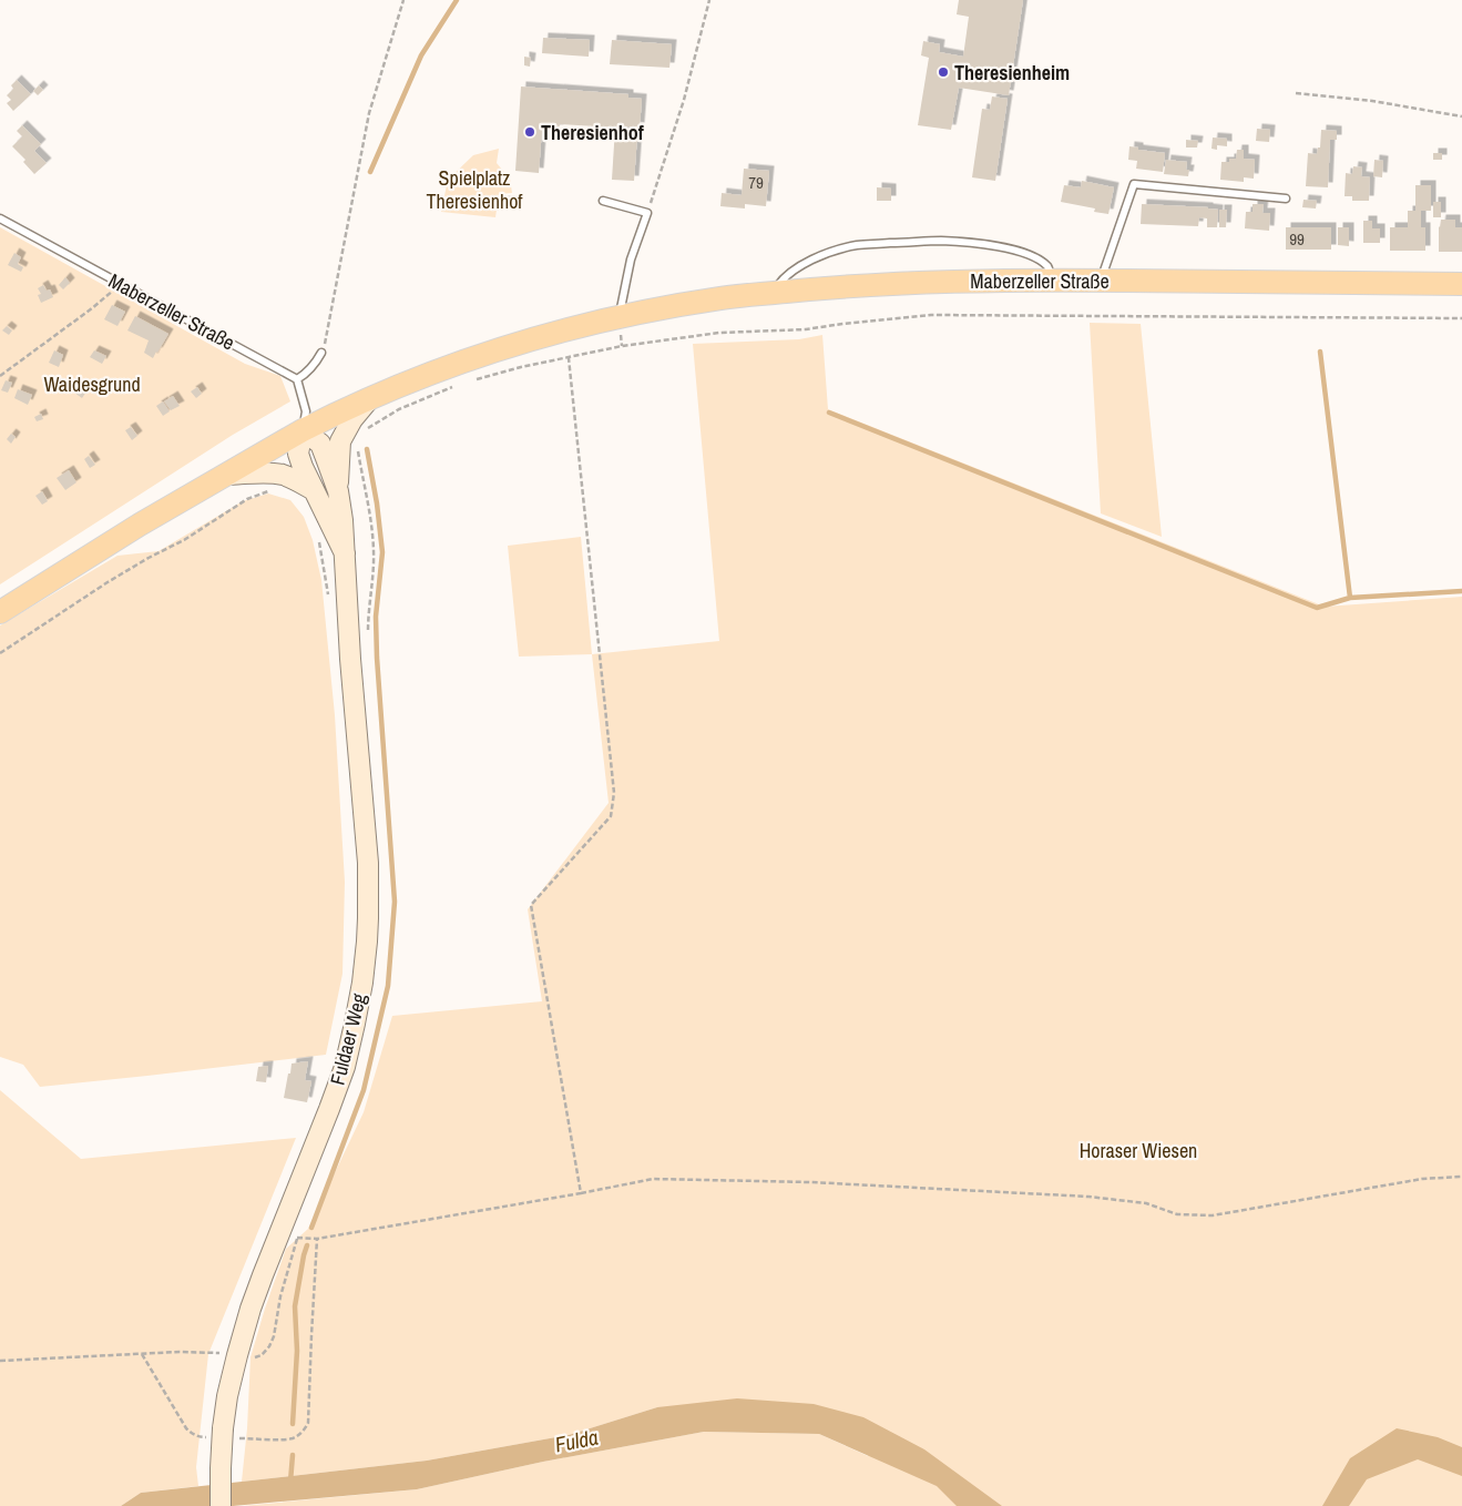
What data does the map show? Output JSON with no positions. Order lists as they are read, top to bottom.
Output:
{
  "streets": {
    "main road": ["Maberzeller Straße", "Fuldaer Weg"]
  },
  "crossings": [
    ["Maberzeller Straße", "Fuldaer Weg"]
  ],
  "water": ["Fulda"],
  "parks": ["Spielplatz Theresienhof", "Waidesgrund", "Horaser Wiesen"],
  "places": ["Theresienheim", "Theresienhof"],
  "house_numbers": ["79", "99"]
}
